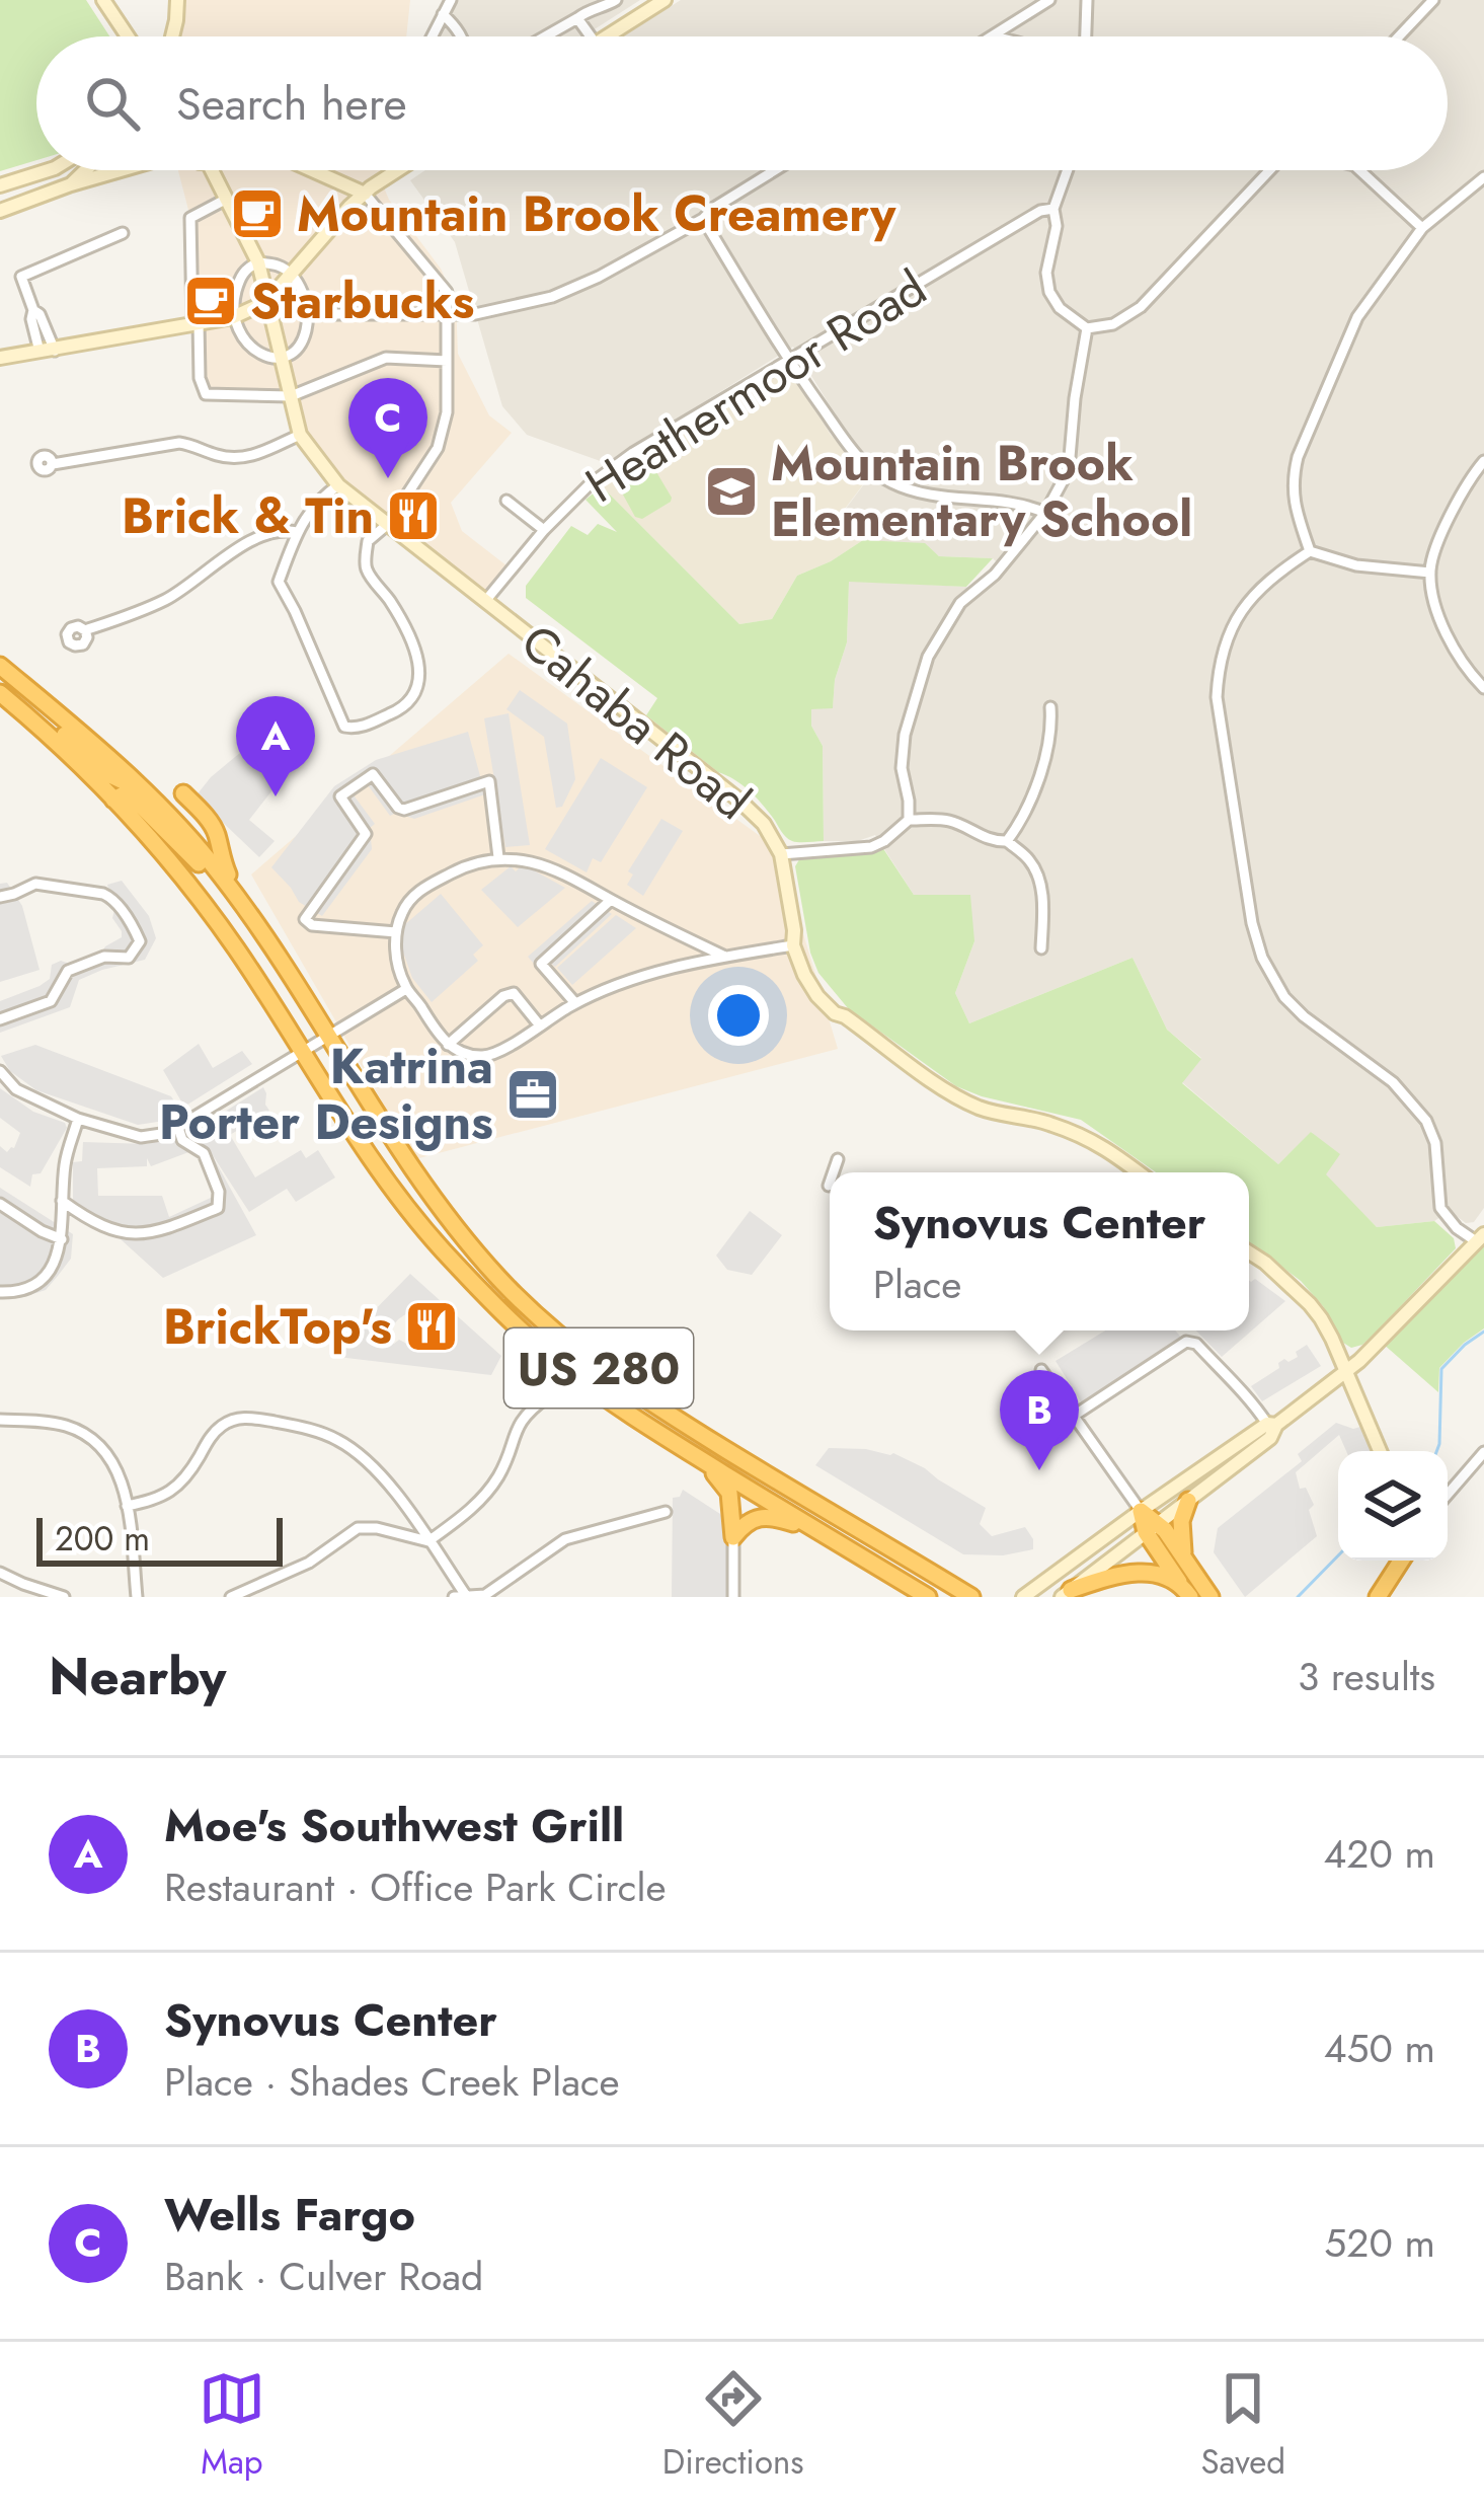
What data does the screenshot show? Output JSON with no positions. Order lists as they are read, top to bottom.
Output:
{
  "streets": {
    "highway": ["US 280"],
    "street": ["Heathermoor Road", "Cahaba Road"]
  },
  "crossings": [
    ["Heathermoor Road", "Cahaba Road"]
  ],
  "places": {
    "cafe": ["Mountain Brook Creamery", "Starbucks"],
    "school or university": ["Mountain Brook Elementary School"],
    "restaurant": ["Brick & Tin", "BrickTop's"],
    "office": ["Katrina Porter Designs"]
  },
  "scale_bar": "200 m",
  "page": {
    "search": "Search here",
    "pins": ["C", "A", "B"],
    "popup": ["Synovus Center", "Place"],
    "scale": "200 m",
    "heading": ["Nearby", "3 results"],
    "list": [
      {
        "mark": "A",
        "name": "Moe's Southwest Grill",
        "note": "Restaurant · Office Park Circle",
        "value": "420 m"
      },
      {
        "mark": "B",
        "name": "Synovus Center",
        "note": "Place · Shades Creek Place",
        "value": "450 m"
      },
      {
        "mark": "C",
        "name": "Wells Fargo",
        "note": "Bank · Culver Road",
        "value": "520 m"
      }
    ],
    "nav": ["Map", "Directions", "Saved"]
  }
}
